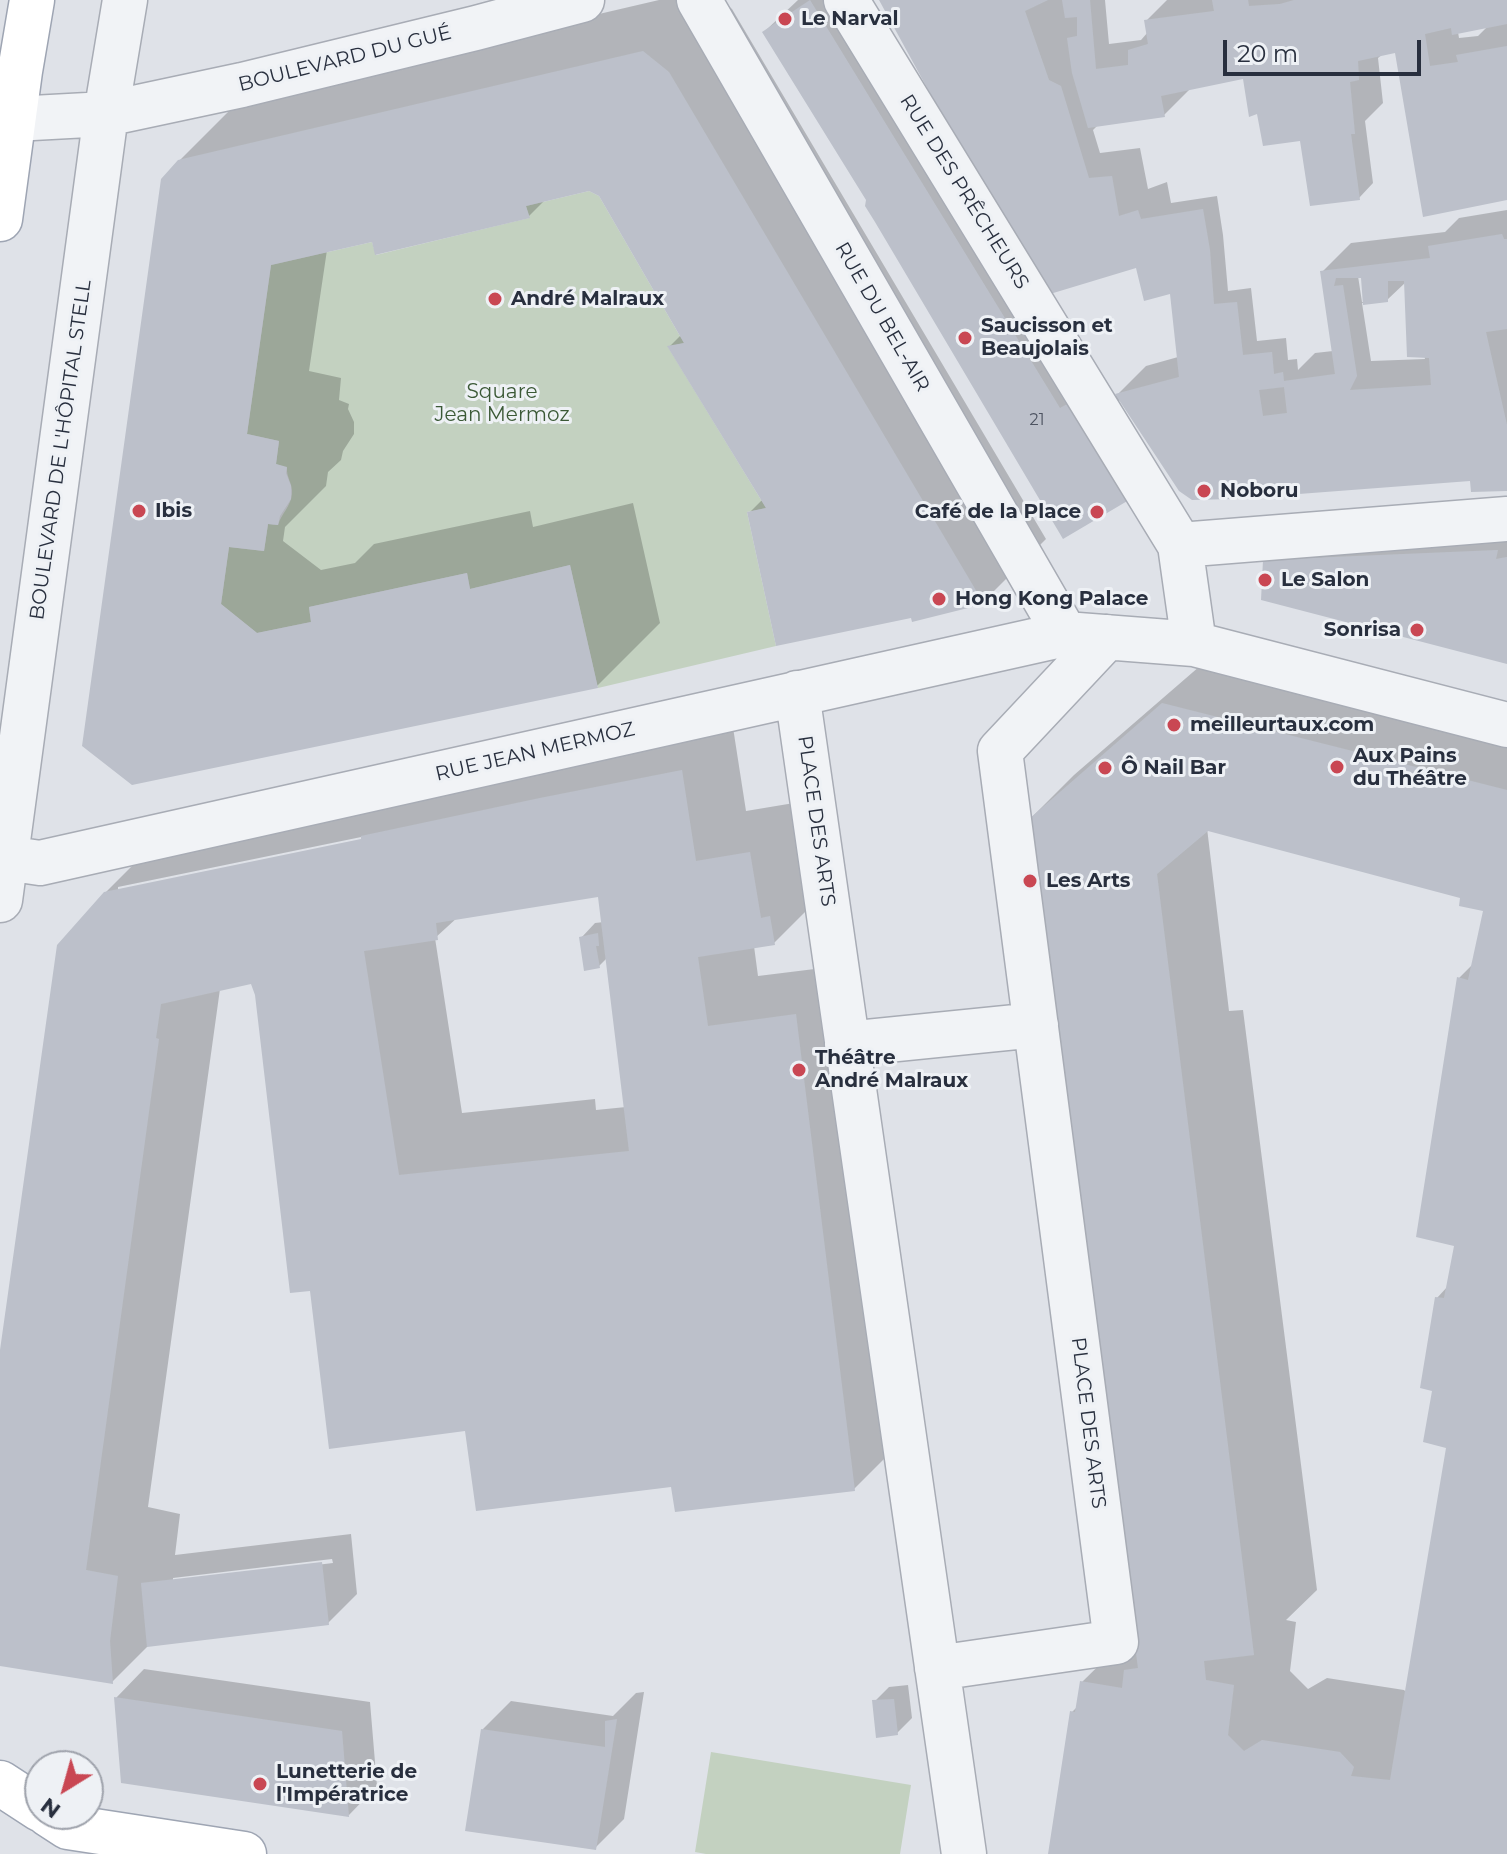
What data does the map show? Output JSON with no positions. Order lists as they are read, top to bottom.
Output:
{
  "streets": {
    "street": [
      "BOULEVARD DU GUÉ",
      "RUE DES PRÊCHEURS",
      "RUE DU BEL-AIR",
      "BOULEVARD DE L'HÔPITAL STELL",
      "RUE JEAN MERMOZ",
      "PLACE DES ARTS"
    ]
  },
  "crossings": [
    ["BOULEVARD DU GUÉ", "BOULEVARD DE L'HÔPITAL STELL"],
    ["RUE DES PRÊCHEURS", "RUE JEAN MERMOZ"],
    ["RUE DU BEL-AIR", "RUE JEAN MERMOZ"],
    ["RUE DU BEL-AIR", "PLACE DES ARTS"],
    ["BOULEVARD DE L'HÔPITAL STELL", "RUE JEAN MERMOZ"],
    ["RUE JEAN MERMOZ", "PLACE DES ARTS"]
  ],
  "parks": ["Square Jean Mermoz"],
  "places": [
    "Le Narval",
    "André Malraux",
    "Saucisson et Beaujolais",
    "Noboru",
    "Ibis",
    "Café de la Place",
    "Le Salon",
    "Hong Kong Palace",
    "Sonrisa",
    "meilleurtaux.com",
    "Aux Pains du Théâtre",
    "Ô Nail Bar",
    "Les Arts",
    "Théâtre André Malraux",
    "Lunetterie de l'Impératrice"
  ],
  "house_numbers": ["21"],
  "scale_bar": "20 m",
  "north": "bottom left"
}
